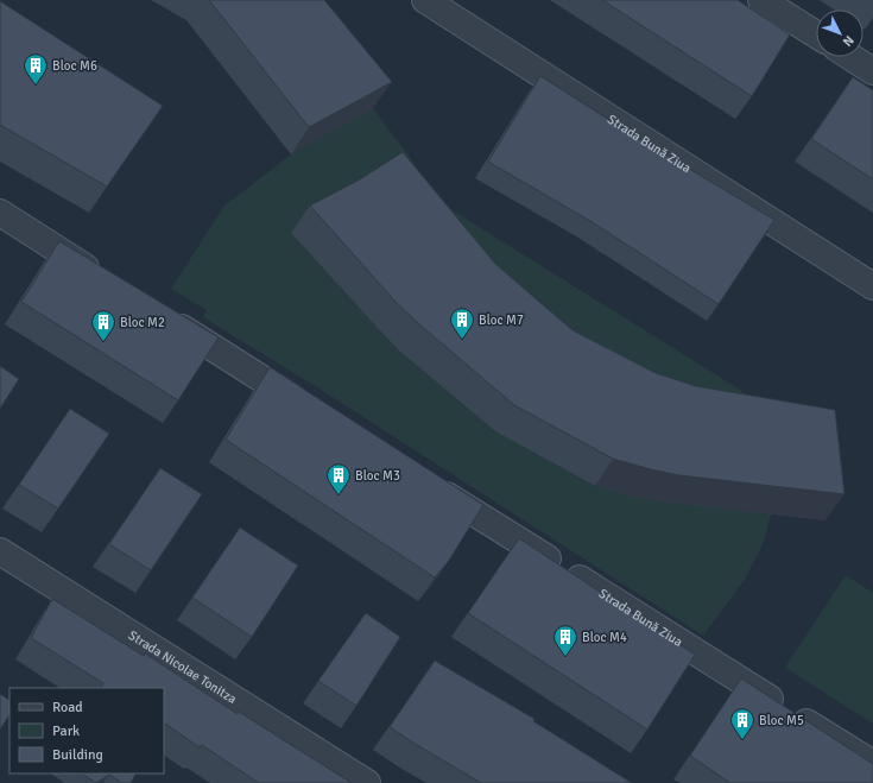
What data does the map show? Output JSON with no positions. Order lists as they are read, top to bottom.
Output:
{
  "streets": {
    "lane": ["Strada Bună Ziua", "Strada Nicolae Tonitza"]
  },
  "places": {
    "building": [
      "Bloc M6",
      "Bloc M7",
      "Bloc M2",
      "Bloc M3",
      "Bloc M4",
      "Bloc M5"
    ]
  },
  "legend": ["Road", "Park", "Building"],
  "north": "bottom right"
}
